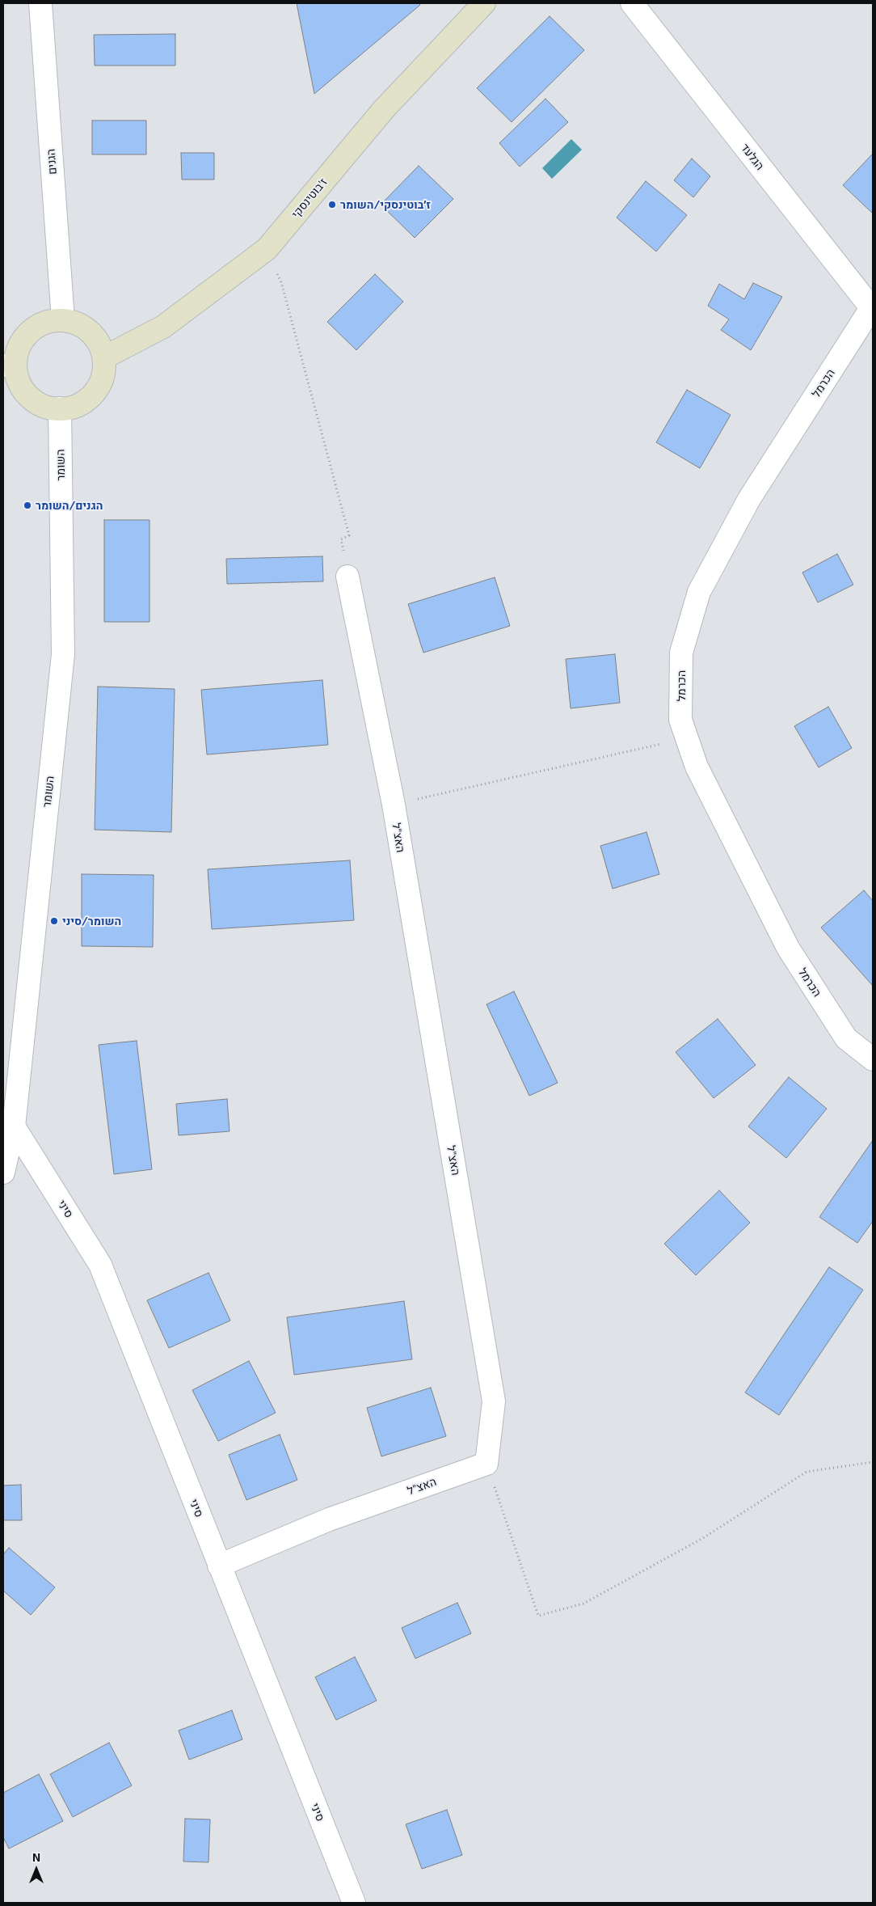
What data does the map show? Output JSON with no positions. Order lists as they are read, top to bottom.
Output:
{
  "streets": {
    "street": [
      "הגלעד",
      "הגנים",
      "ז'בוטינסקי",
      "הכרמל",
      "השומר",
      "האצ\"ל",
      "סיני"
    ]
  },
  "crossings": [
    ["הגלעד", "הכרמל"],
    ["הגנים", "ז'בוטינסקי"],
    ["הגנים", "השומר"],
    ["ז'בוטינסקי", "השומר"],
    ["השומר", "סיני"],
    ["האצ\"ל", "סיני"]
  ],
  "places": ["ז׳בוטינסקי/השומר", "הגנים/השומר", "השומר/סיני"],
  "north": "top"
}
